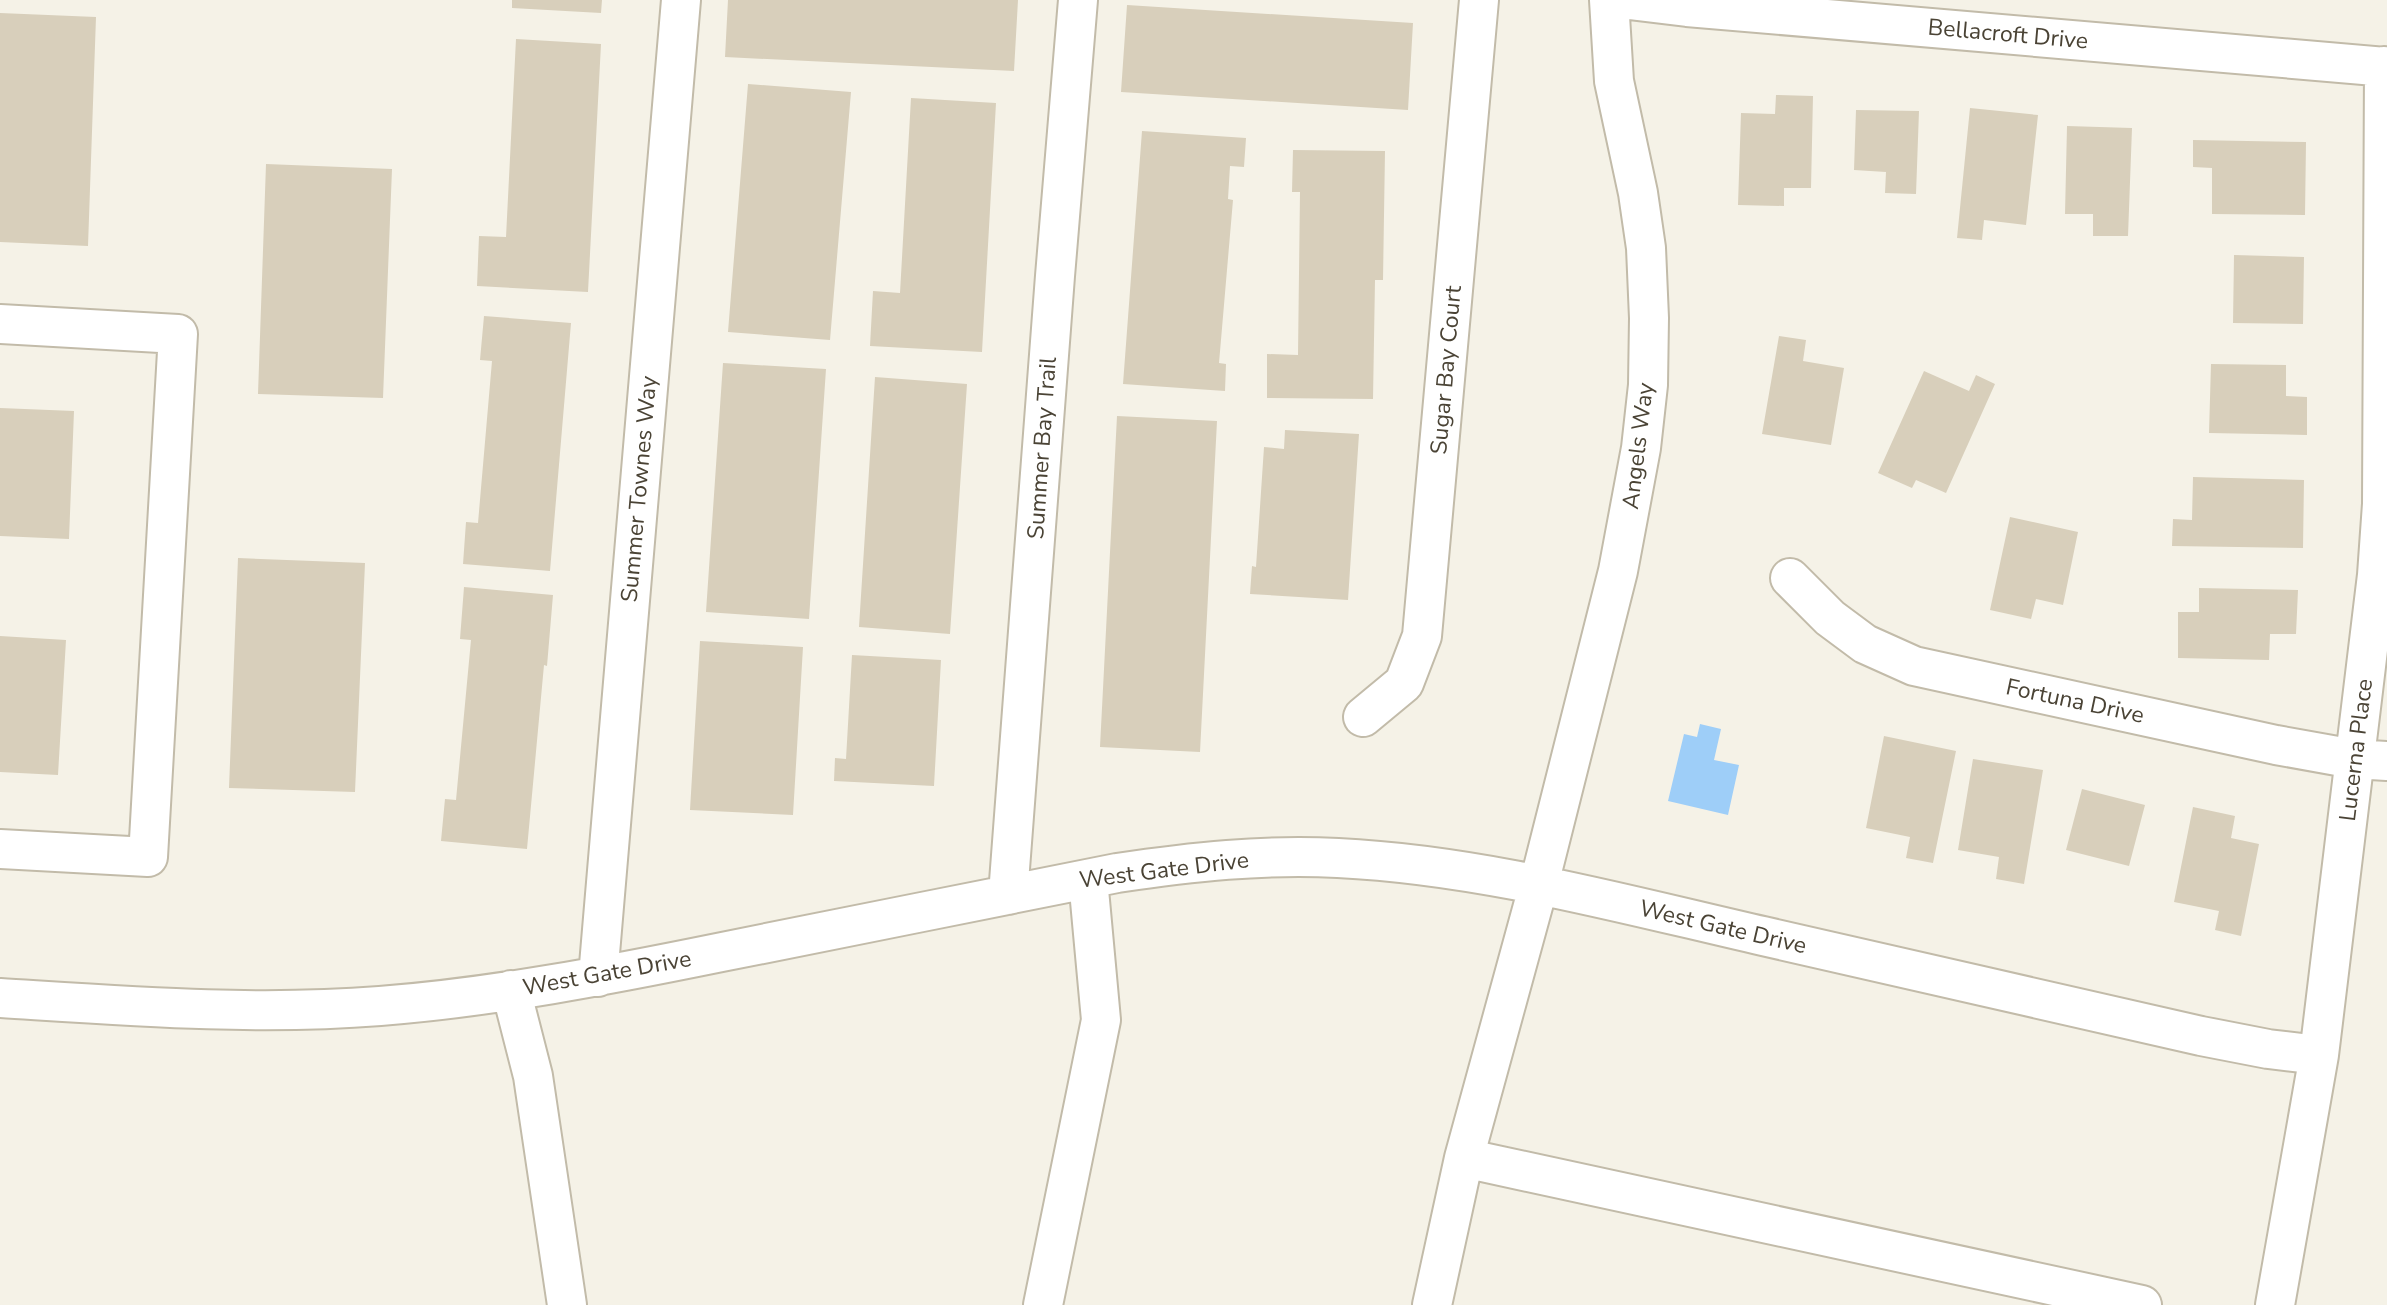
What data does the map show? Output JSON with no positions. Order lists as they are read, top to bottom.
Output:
{
  "streets": {
    "street": [
      "Bellacroft Drive",
      "Sugar Bay Court",
      "Angels Way",
      "Summer Bay Trail",
      "Summer Townes Way",
      "Fortuna Drive",
      "Lucerna Place",
      "West Gate Drive"
    ]
  },
  "crossings": [
    ["Bellacroft Drive", "Lucerna Place"],
    ["Angels Way", "West Gate Drive"],
    ["Summer Bay Trail", "West Gate Drive"],
    ["Summer Townes Way", "West Gate Drive"],
    ["Fortuna Drive", "Lucerna Place"],
    ["Lucerna Place", "West Gate Drive"]
  ]
}
